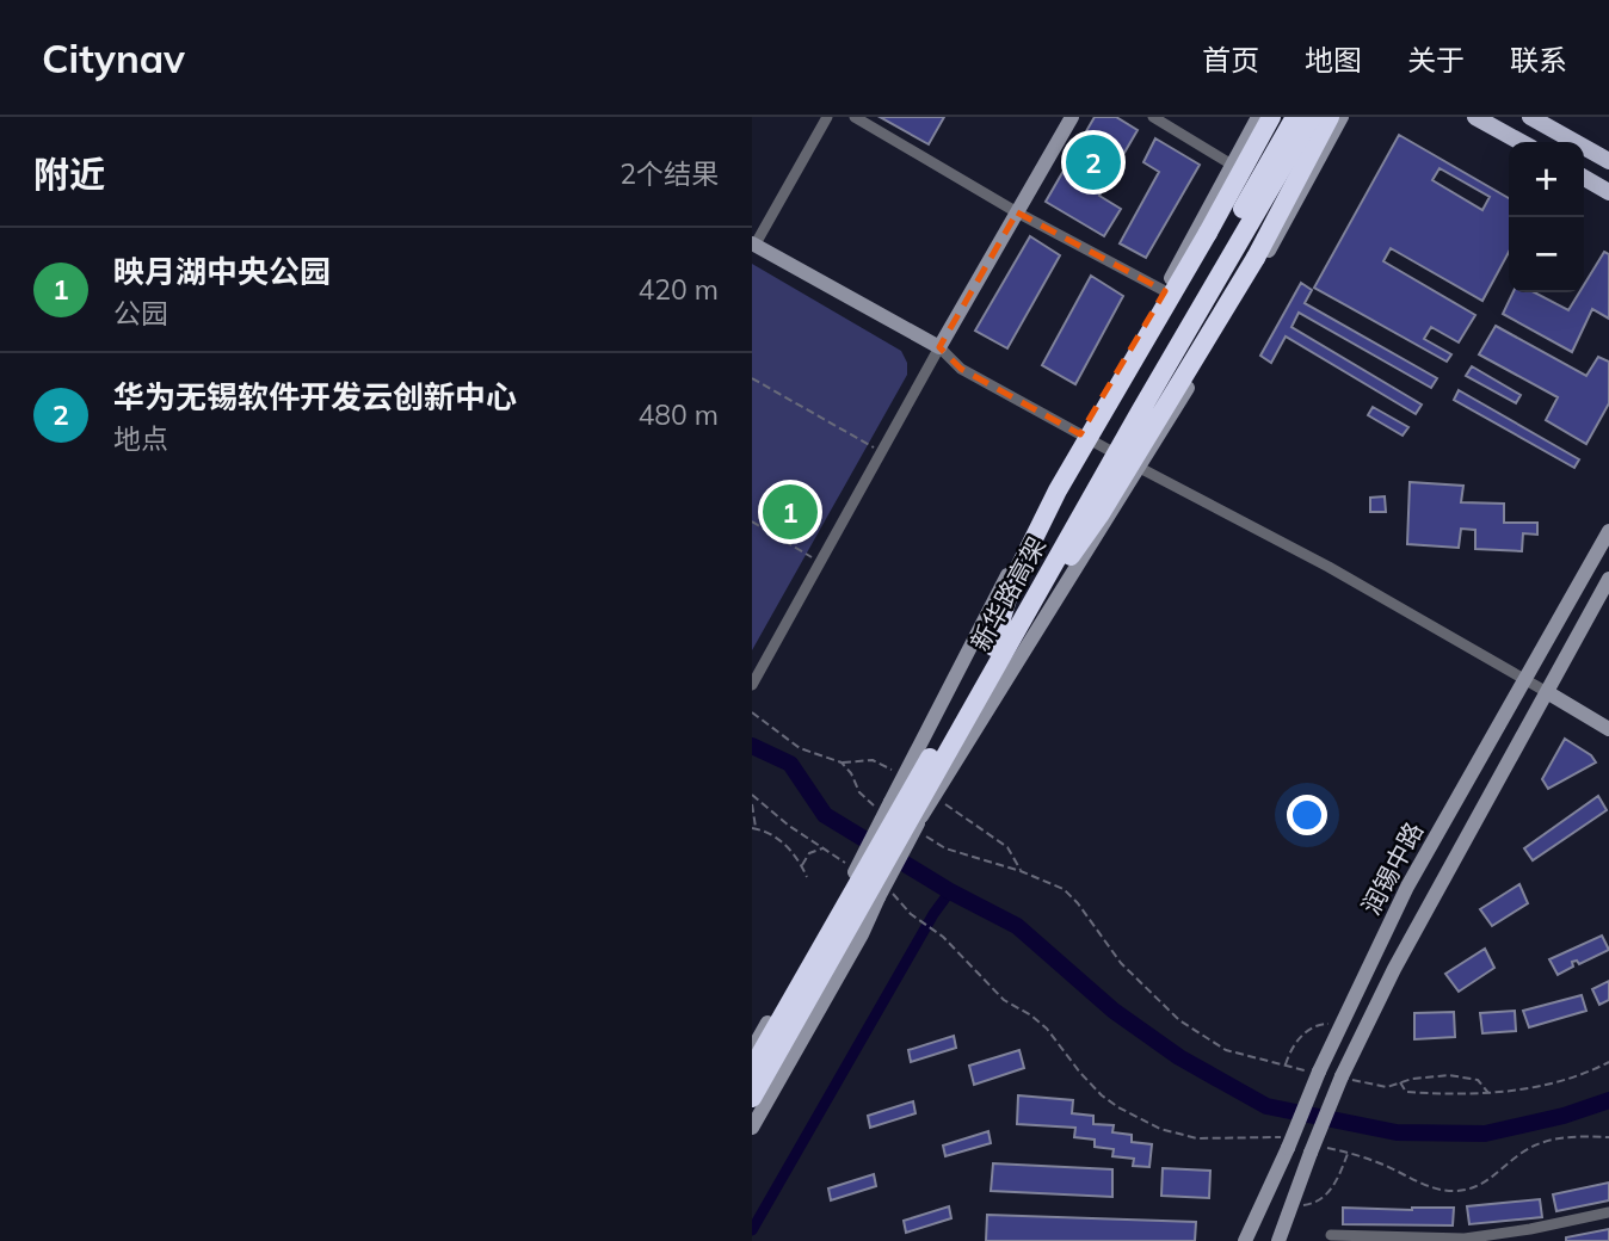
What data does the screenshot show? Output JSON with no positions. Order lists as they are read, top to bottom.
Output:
{
  "streets": {
    "highway": ["新华路高架"],
    "main road": ["润锡中路"]
  },
  "page": {
    "header": "Citynav",
    "nav": [
      "首页",
      "地图",
      "关于",
      "联系"
    ],
    "heading": ["附近", "2个结果"],
    "pins": ["2", "1"],
    "map_buttons": ["+", "−"],
    "list": [
      {
        "mark": "1",
        "name": "映月湖中央公园",
        "note": "公园",
        "value": "420 m"
      },
      {
        "mark": "2",
        "name": "华为无锡软件开发云创新中心",
        "note": "地点",
        "value": "480 m"
      }
    ]
  }
}
